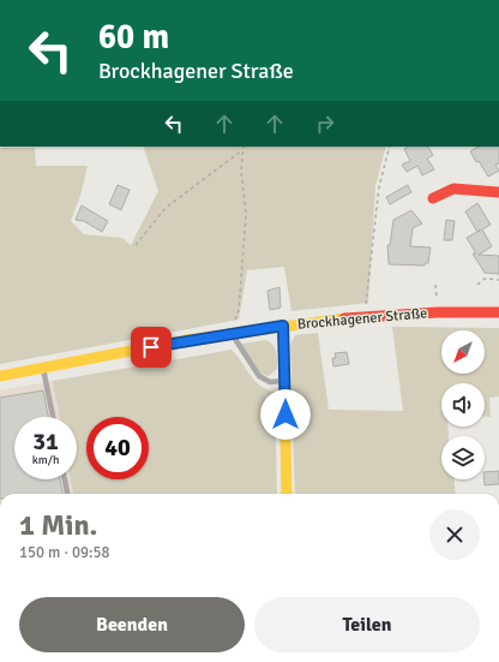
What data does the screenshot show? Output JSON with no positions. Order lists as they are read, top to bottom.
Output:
{
  "streets": {
    "main road": ["Brockhagener Straße"]
  },
  "north": "bottom left",
  "page": {
    "turn": ["60 m", "Brockhagener Straße"],
    "speed": "31 km/h",
    "limit": "40",
    "heading": ["1 Min.", "150 m · 09:58"],
    "buttons": ["Beenden", "Teilen"]
  }
}
